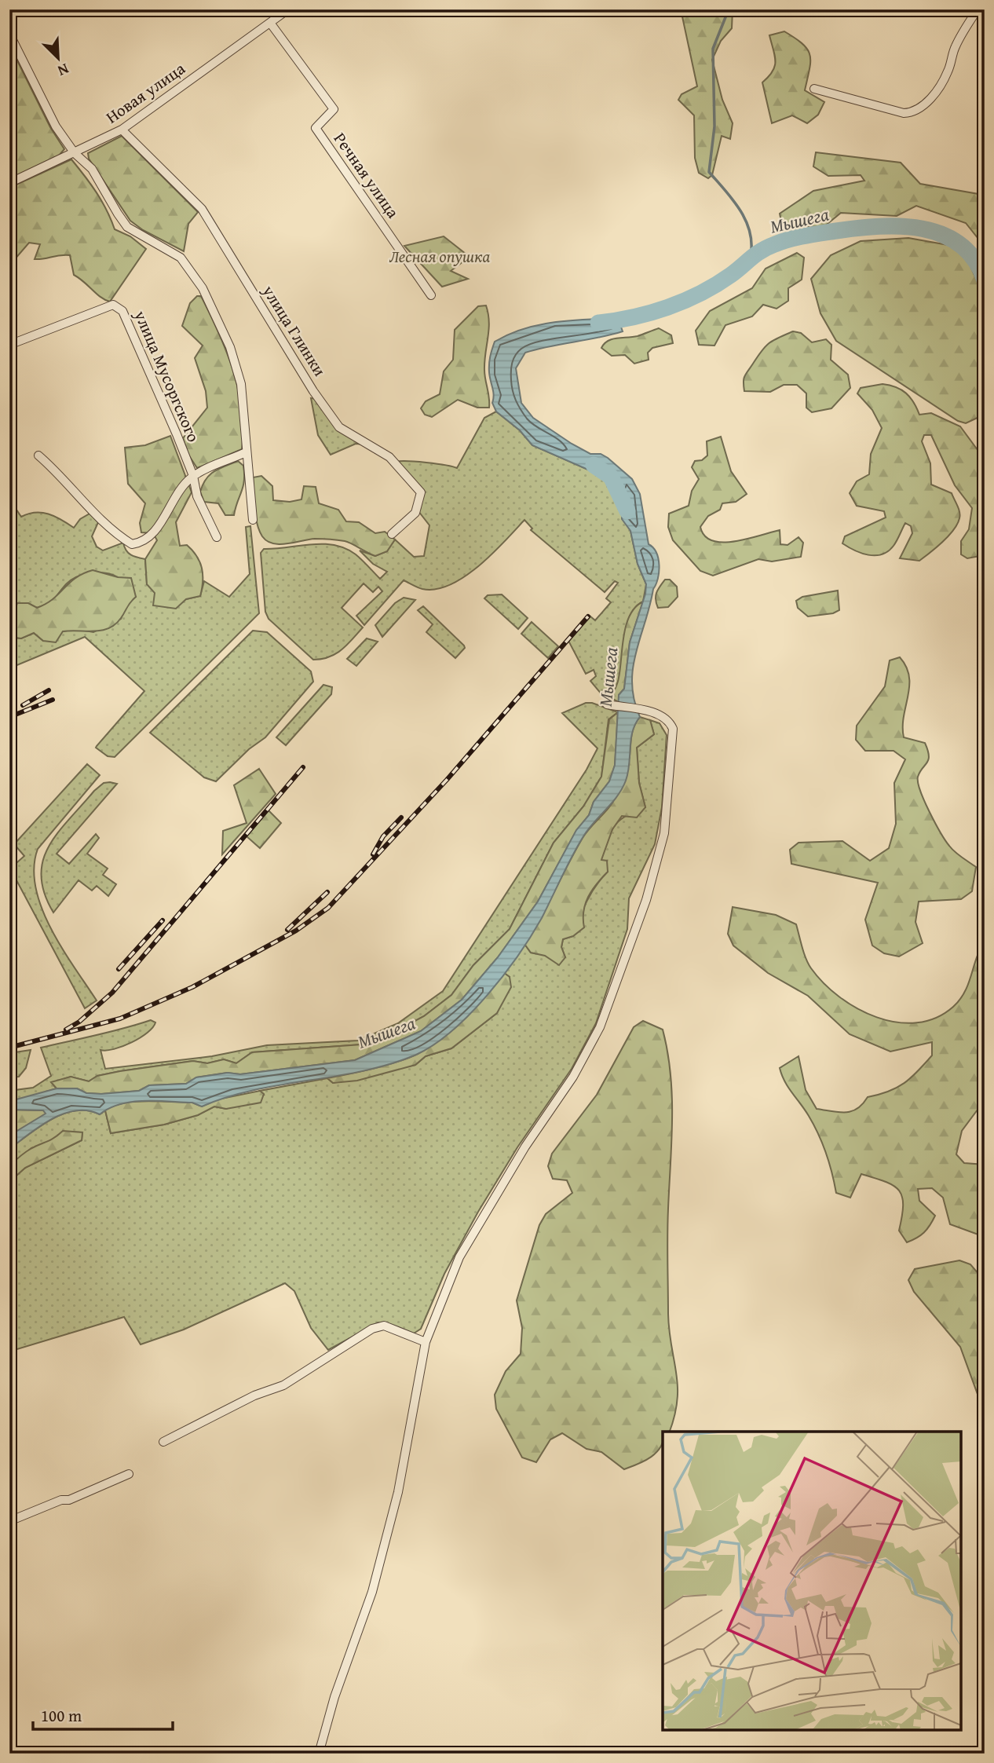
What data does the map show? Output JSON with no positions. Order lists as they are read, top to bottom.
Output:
{
  "streets": {
    "street": [
      "Новая улица",
      "Речная улица",
      "улица Глинки",
      "улица Мусоргского"
    ]
  },
  "crossings": [
    ["Новая улица", "Речная улица"],
    ["Новая улица", "улица Глинки"]
  ],
  "water": ["Мышега"],
  "parks": ["Лесная опушка"],
  "scale_bar": "100 m",
  "north": "bottom right"
}
